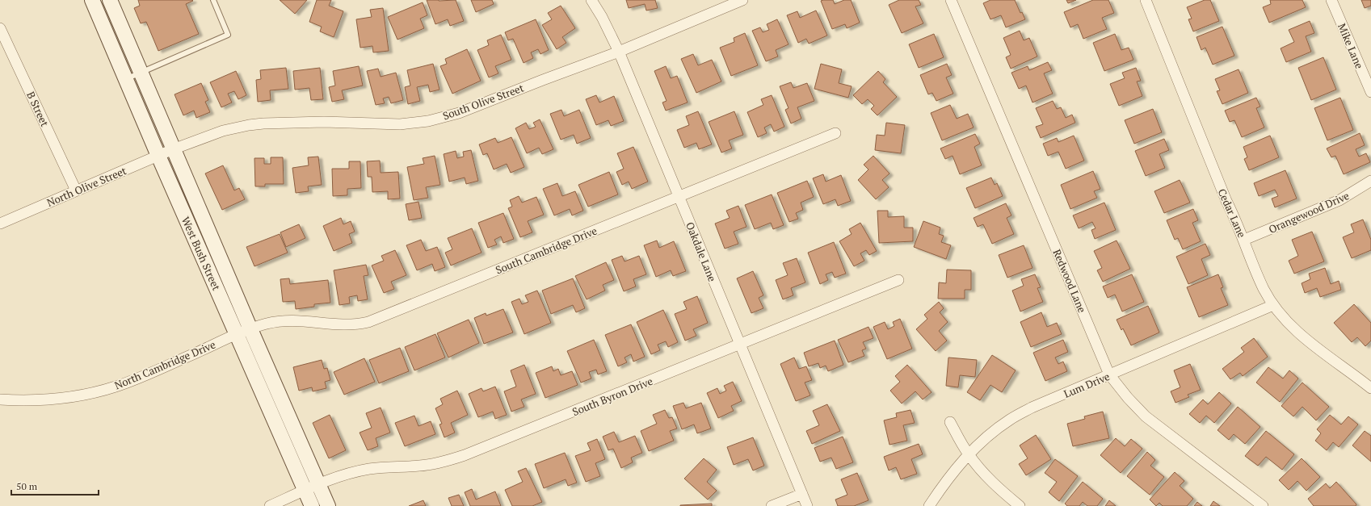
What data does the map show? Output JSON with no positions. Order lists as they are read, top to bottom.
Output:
{
  "streets": {
    "main road": ["West Bush Street"],
    "street": [
      "Mike Lane",
      "South Olive Street",
      "B Street",
      "North Olive Street",
      "Orangewood Drive",
      "Cedar Lane",
      "South Cambridge Drive",
      "Oakdale Lane",
      "Redwood Lane",
      "North Cambridge Drive",
      "Lum Drive",
      "South Byron Drive"
    ]
  },
  "crossings": [
    ["South Olive Street", "North Olive Street"],
    ["South Olive Street", "Oakdale Lane"],
    ["South Olive Street", "West Bush Street"],
    ["B Street", "North Olive Street"],
    ["North Olive Street", "West Bush Street"],
    ["Orangewood Drive", "Cedar Lane"],
    ["Cedar Lane", "Lum Drive"],
    ["South Cambridge Drive", "Oakdale Lane"],
    ["South Cambridge Drive", "West Bush Street"],
    ["South Cambridge Drive", "North Cambridge Drive"],
    ["Oakdale Lane", "South Byron Drive"],
    ["West Bush Street", "North Cambridge Drive"],
    ["West Bush Street", "South Byron Drive"],
    ["Redwood Lane", "Lum Drive"]
  ],
  "scale_bar": "50 m"
}
